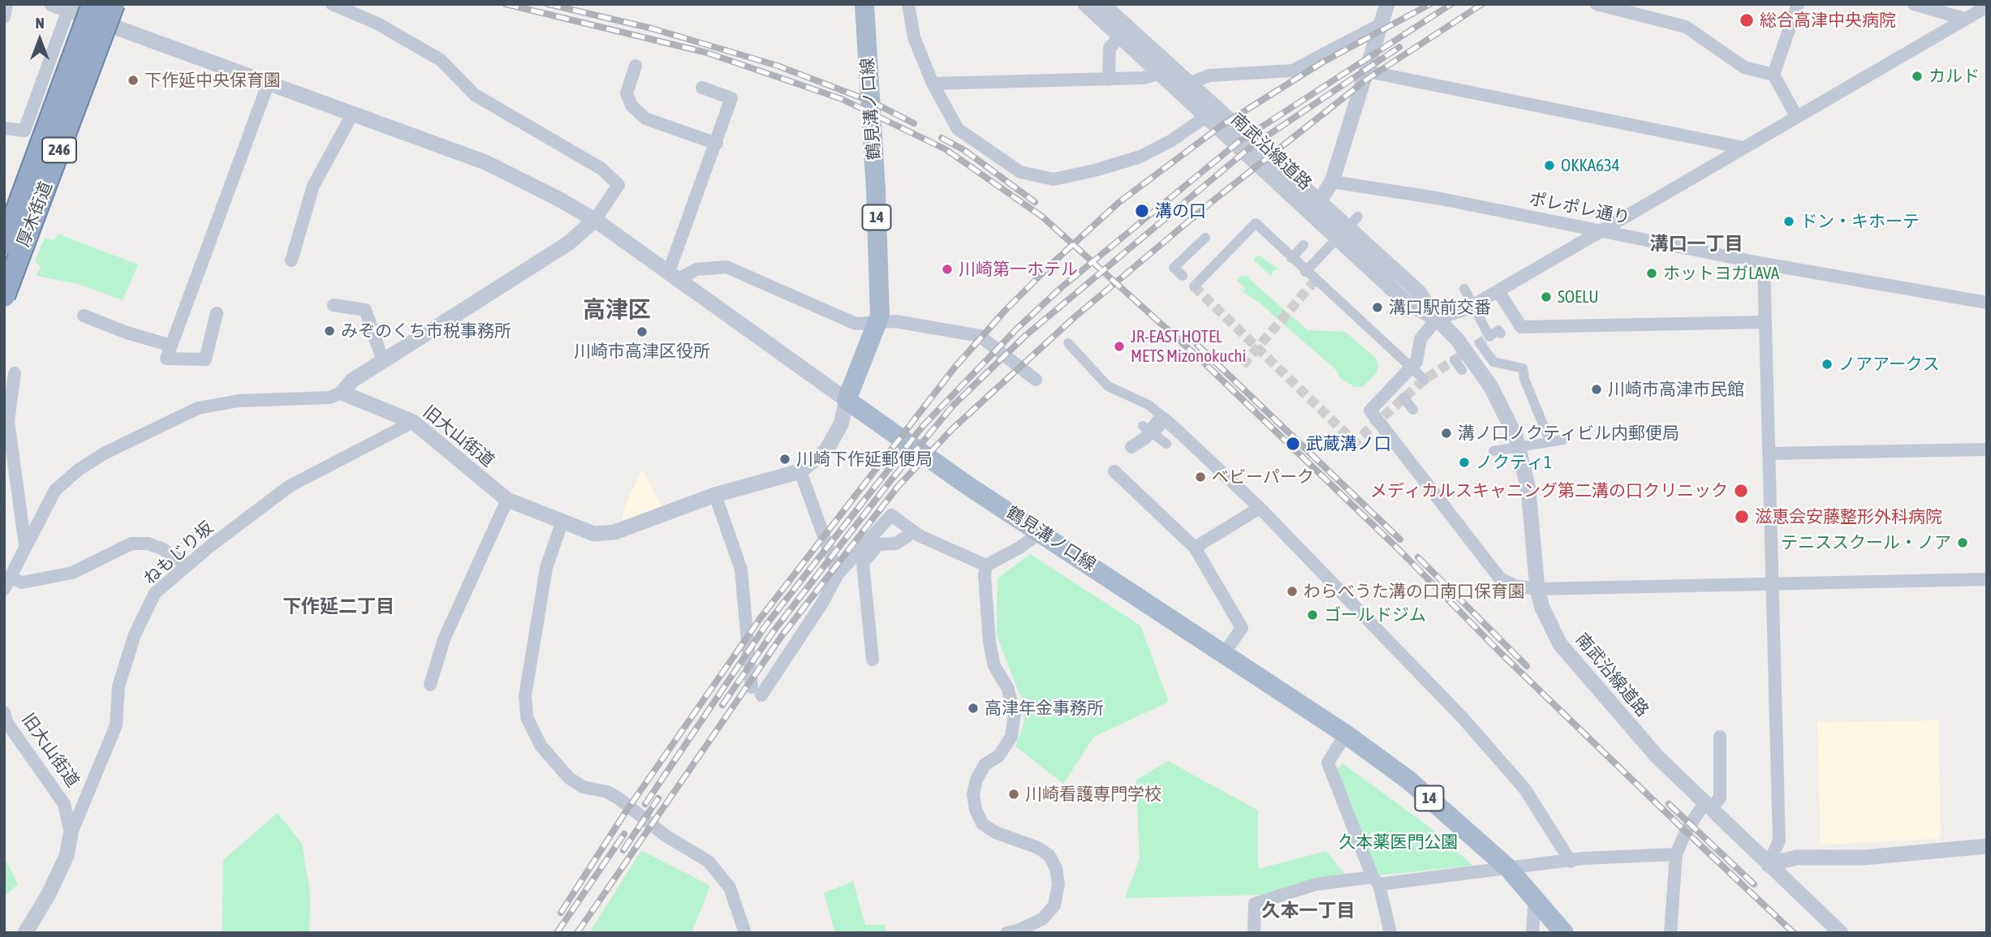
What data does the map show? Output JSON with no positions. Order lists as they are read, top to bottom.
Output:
{
  "streets": {
    "highway": ["246", "厚木街道"],
    "main road": ["鶴見溝ノ口線", "14"],
    "street": [
      "南武沿線道路",
      "ポレポレ通り",
      "旧大山街道",
      "ねもじり坂"
    ]
  },
  "crossings": [
    ["鶴見溝ノ口線", "旧大山街道"],
    ["旧大山街道", "ねもじり坂"]
  ],
  "districts": [
    "溝口一丁目",
    "高津区",
    "下作延二丁目",
    "久本一丁目"
  ],
  "parks": ["久本薬医門公園"],
  "places": [
    "総合高津中央病院",
    "カルド",
    "下作延中央保育園",
    "OKKA634",
    "溝の口",
    "ドン・キホーテ",
    "川崎第一ホテル",
    "ホットヨガLAVA",
    "SOELU",
    "溝口駅前交番",
    "みぞのくち市税事務所",
    "川崎市高津区役所",
    "JR-EAST HOTEL METS Mizonokuchi",
    "ノアアークス",
    "川崎市高津市民館",
    "溝ノ口ノクティビル内郵便局",
    "武蔵溝ノ口",
    "川崎下作延郵便局",
    "ノクティ1",
    "ベビーパーク",
    "メディカルスキャニング第二溝の口クリニック",
    "滋恵会安藤整形外科病院",
    "テニススクール・ノア",
    "わらべうた溝の口南口保育園",
    "ゴールドジム",
    "高津年金事務所",
    "川崎看護専門学校"
  ],
  "north": "top"
}
